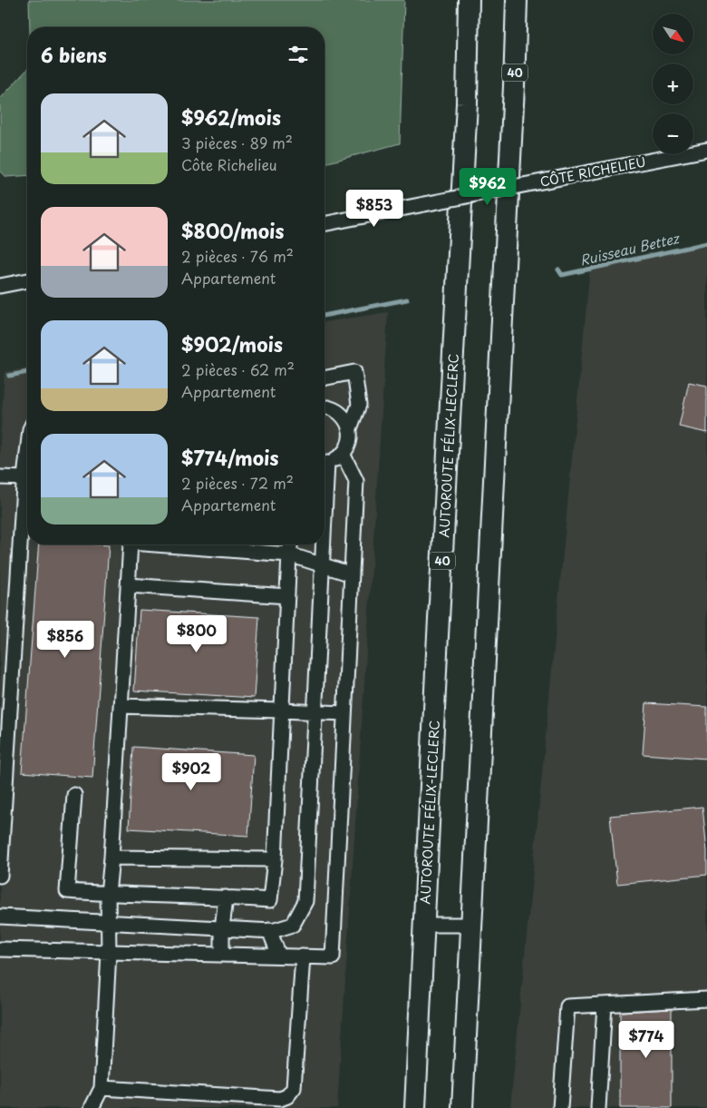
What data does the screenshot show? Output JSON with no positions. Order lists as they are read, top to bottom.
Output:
{
  "streets": {
    "highway": ["40", "AUTOROUTE FÉLIX-LECLERC"],
    "street": ["CÔTE RICHELIEU"]
  },
  "water": ["Ruisseau Bettez"],
  "north": "bottom right",
  "page": {
    "map_buttons": ["+", "−"],
    "heading": "6 biens",
    "list": [
      {
        "name": "$962/mois",
        "note": "3 pièces · 89 m² · Côte Richelieu"
      },
      {
        "name": "$800/mois",
        "note": "2 pièces · 76 m² · Appartement"
      },
      {
        "name": "$902/mois",
        "note": "2 pièces · 62 m² · Appartement"
      },
      {
        "name": "$774/mois",
        "note": "2 pièces · 72 m² · Appartement"
      }
    ],
    "price": [
      "$962",
      "$853",
      "$800",
      "$856",
      "$902",
      "$774"
    ]
  }
}
